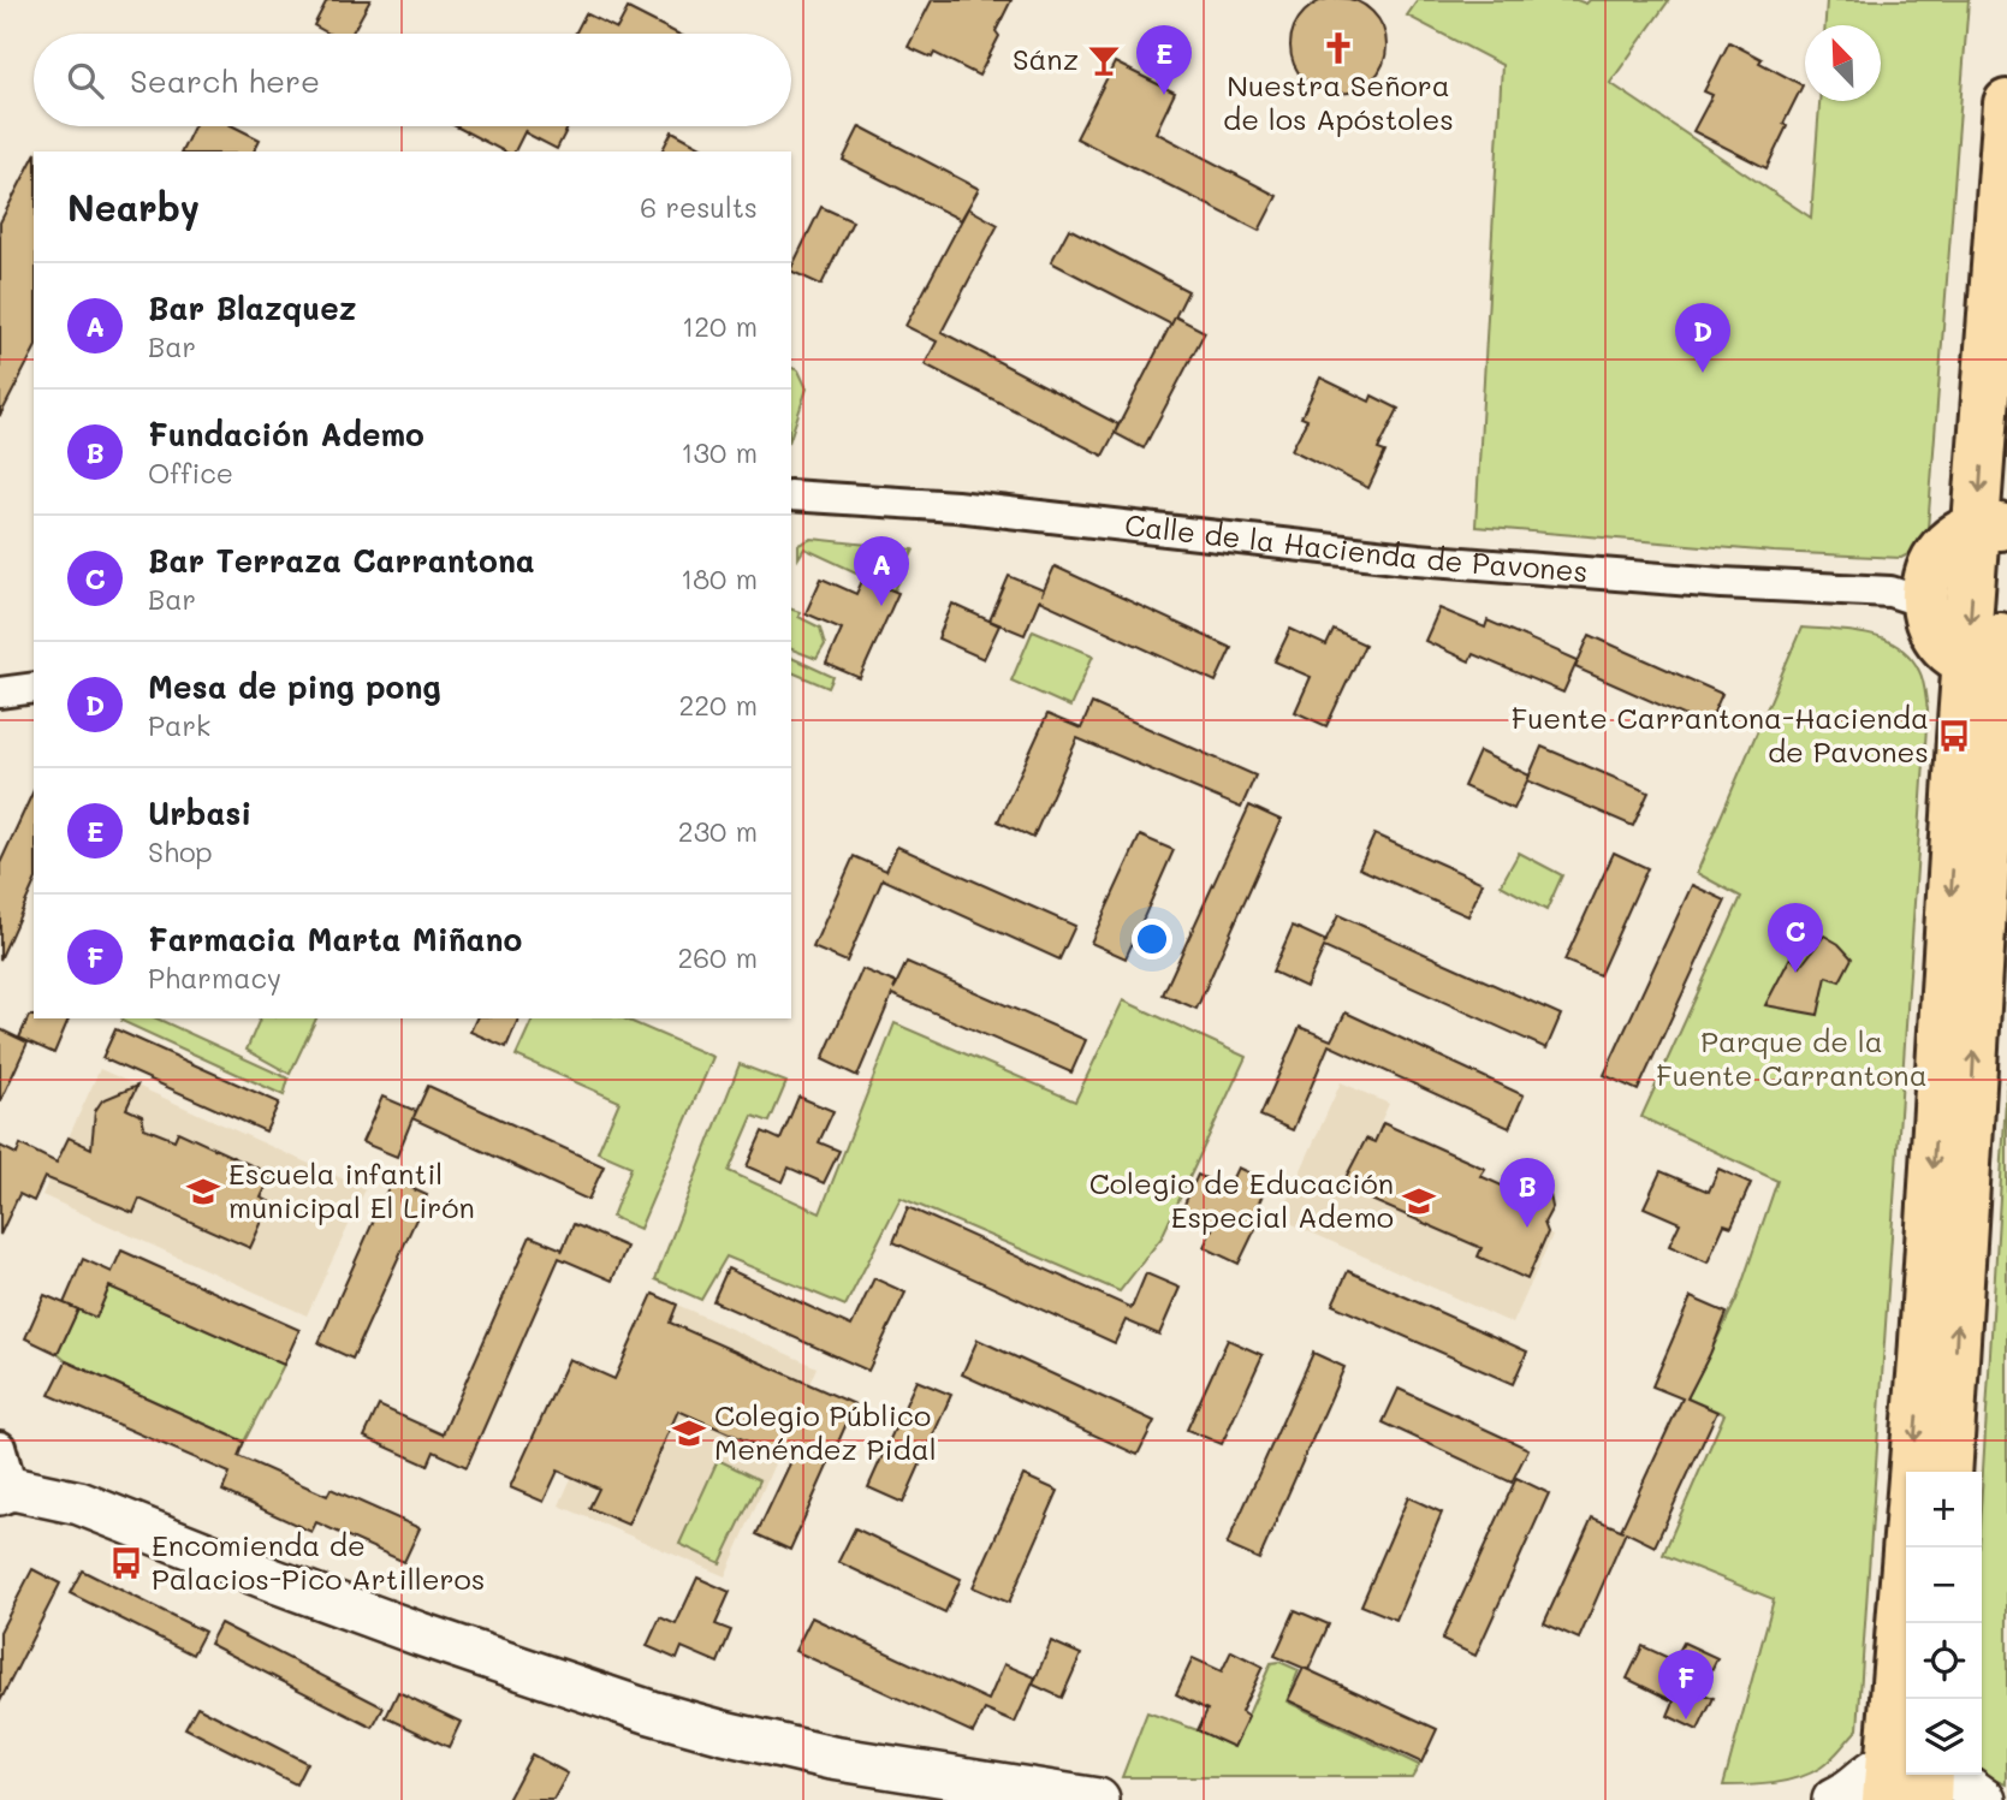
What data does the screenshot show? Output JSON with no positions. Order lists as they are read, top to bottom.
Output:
{
  "streets": {
    "street": ["Calle de la Hacienda de Pavones"]
  },
  "parks": ["Parque de la Fuente Carrantona"],
  "places": {
    "church": ["Nuestra Señora de los Apóstoles"],
    "bar": ["Sánz"],
    "bus stop": ["Fuente Carrantona-Hacienda de Pavones", "Encomienda de Palacios-Pico Artilleros"],
    "school or university": ["Escuela infantil municipal El Lirón", "Colegio de Educación Especial Ademo", "Colegio Público Menéndez Pidal"]
  },
  "north": "top left",
  "page": {
    "pins": [
      "E",
      "D",
      "A",
      "C",
      "B",
      "F"
    ],
    "search": "Search here",
    "heading": ["Nearby", "6 results"],
    "list": [
      {
        "mark": "A",
        "name": "Bar Blazquez",
        "note": "Bar",
        "value": "120 m"
      },
      {
        "mark": "B",
        "name": "Fundación Ademo",
        "note": "Office",
        "value": "130 m"
      },
      {
        "mark": "C",
        "name": "Bar Terraza Carrantona",
        "note": "Bar",
        "value": "180 m"
      },
      {
        "mark": "D",
        "name": "Mesa de ping pong",
        "note": "Park",
        "value": "220 m"
      },
      {
        "mark": "E",
        "name": "Urbasi",
        "note": "Shop",
        "value": "230 m"
      },
      {
        "mark": "F",
        "name": "Farmacia Marta Miñano",
        "note": "Pharmacy",
        "value": "260 m"
      }
    ],
    "map_buttons": ["+", "−"]
  }
}
